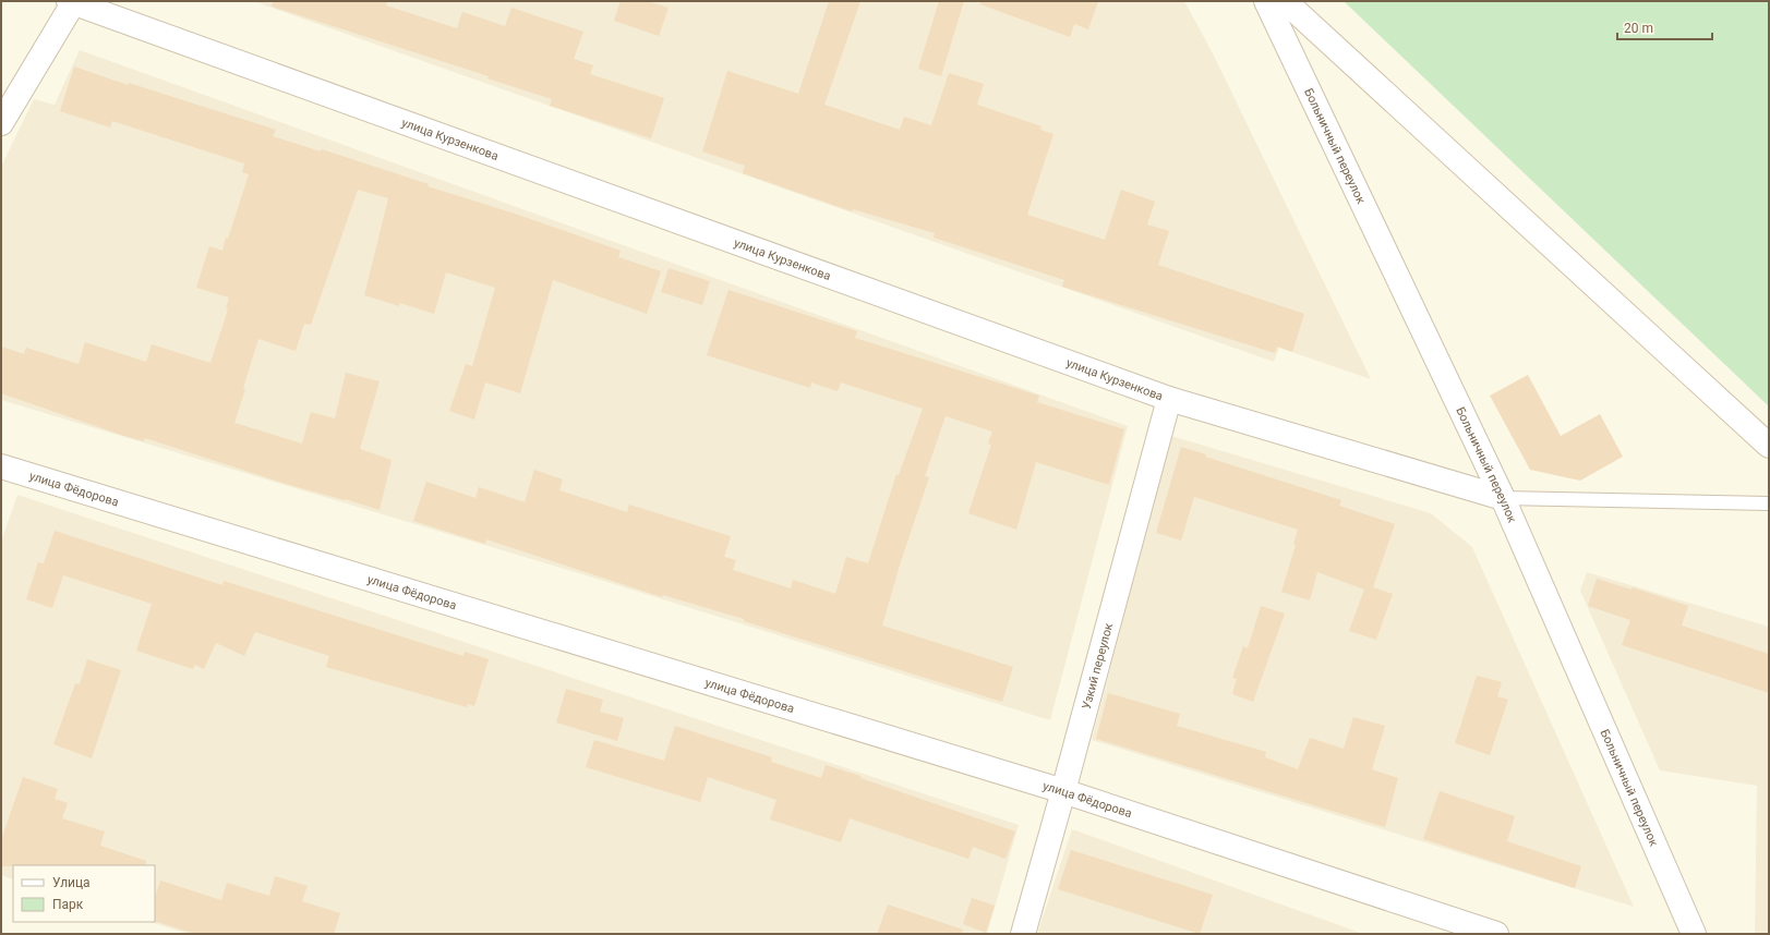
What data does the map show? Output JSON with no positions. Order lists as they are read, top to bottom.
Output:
{
  "streets": {
    "street": [
      "улица Курзенкова",
      "Больничный переулок",
      "улица Фёдорова",
      "Узкий переулок"
    ]
  },
  "crossings": [
    ["улица Курзенкова", "Больничный переулок"],
    ["улица Курзенкова", "Узкий переулок"],
    ["улица Фёдорова", "Узкий переулок"]
  ],
  "legend": ["Улица", "Парк"],
  "scale_bar": "20 m"
}
